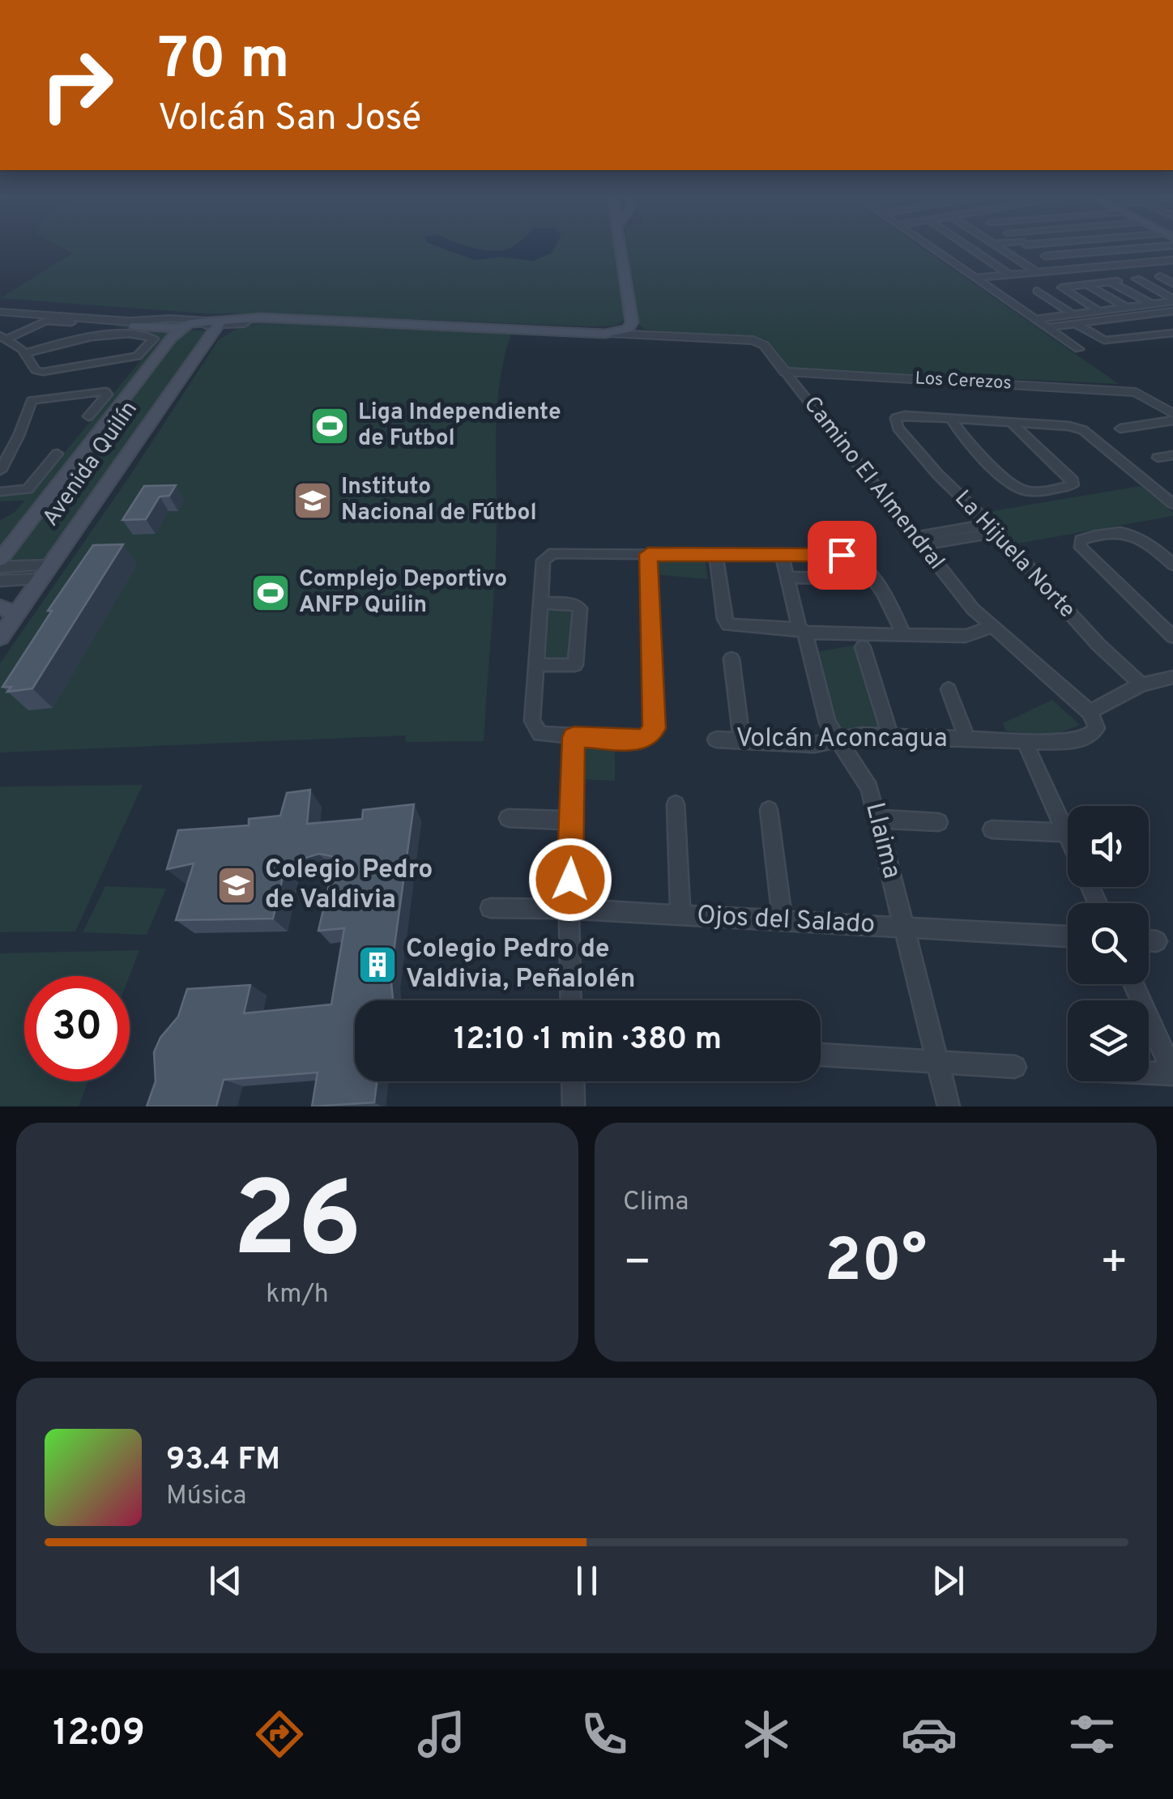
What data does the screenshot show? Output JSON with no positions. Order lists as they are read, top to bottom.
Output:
{
  "streets": {
    "main road": ["Avenida Quilín"],
    "street": [
      "Los Cerezos",
      "Camino El Almendral",
      "La Hijuela Norte",
      "Volcán Aconcagua",
      "Llaima",
      "Ojos del Salado"
    ]
  },
  "crossings": [
    ["Los Cerezos", "Camino El Almendral"],
    ["Camino El Almendral", "Volcán Aconcagua"],
    ["La Hijuela Norte", "Volcán Aconcagua"],
    ["Volcán Aconcagua", "Llaima"],
    ["Llaima", "Ojos del Salado"]
  ],
  "places": {
    "sports": ["Liga Independiente de Futbol", "Complejo Deportivo ANFP Quilin"],
    "school or university": ["Instituto Nacional de Fútbol", "Colegio Pedro de Valdivia"],
    "building": ["Colegio Pedro de Valdivia, Peñalolén"]
  },
  "page": {
    "turn": ["70 m", "Volcán San José"],
    "limit": "30",
    "trip": "12:10 · 1 min · 380 m",
    "tile": [
      ["26", "km/h"],
      "Clima"
    ],
    "heat": ["−", "20°", "+"],
    "song": ["93.4 FM", "Música"],
    "tabs": "12:09"
  }
}
